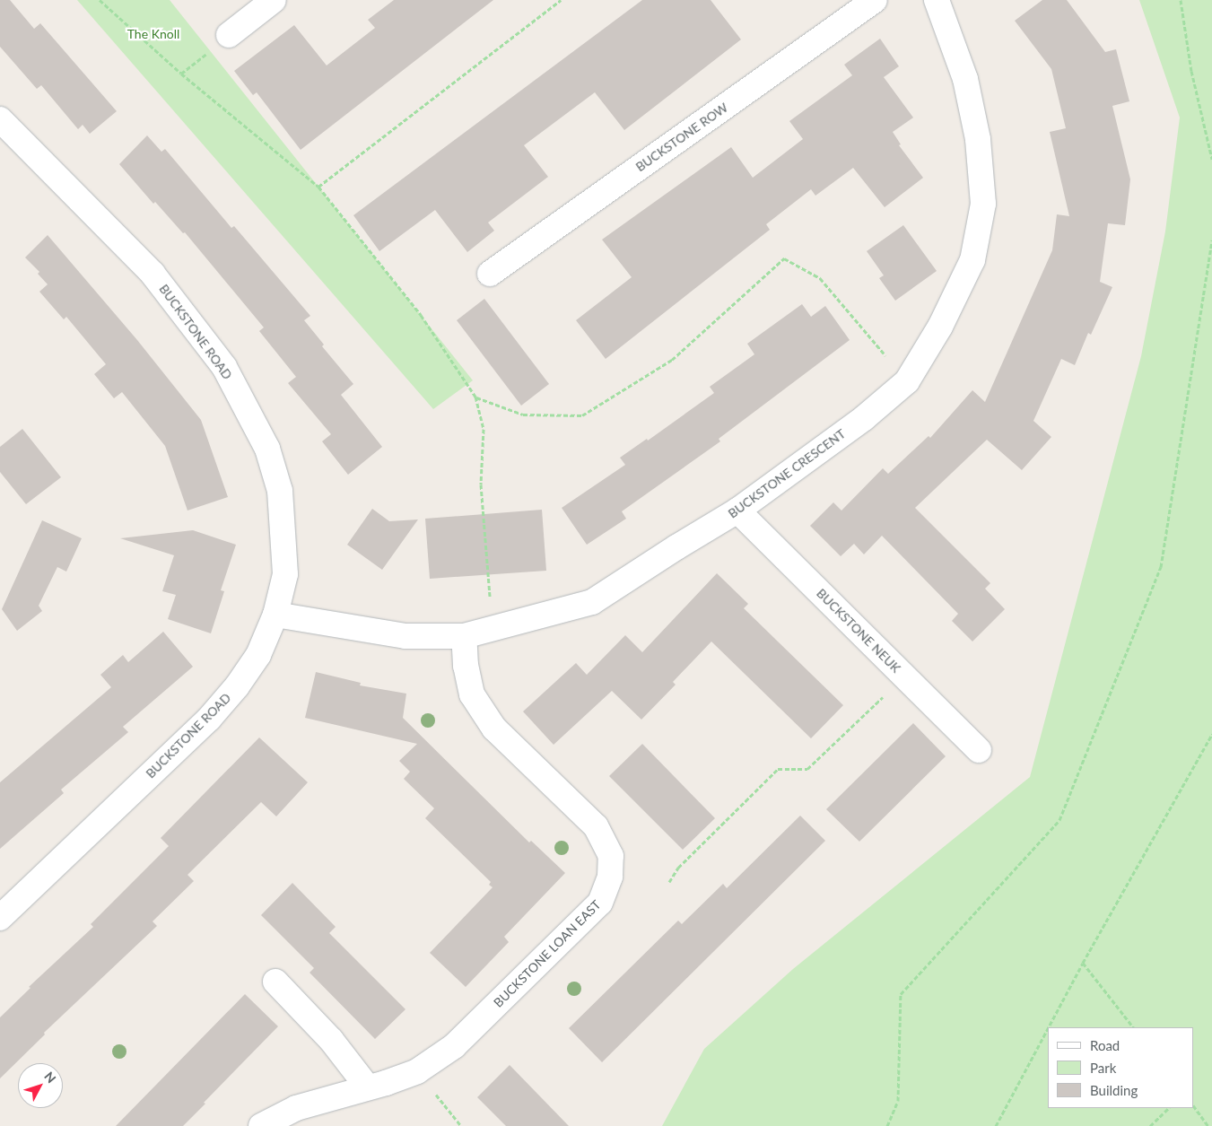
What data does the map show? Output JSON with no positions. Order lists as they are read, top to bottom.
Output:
{
  "streets": {
    "street": [
      "BUCKSTONE ROW",
      "BUCKSTONE ROAD",
      "BUCKSTONE CRESCENT",
      "BUCKSTONE NEUK",
      "BUCKSTONE LOAN EAST"
    ]
  },
  "crossings": [
    ["BUCKSTONE ROAD", "BUCKSTONE CRESCENT"],
    ["BUCKSTONE CRESCENT", "BUCKSTONE NEUK"],
    ["BUCKSTONE CRESCENT", "BUCKSTONE LOAN EAST"]
  ],
  "parks": ["The Knoll"],
  "legend": ["Road", "Park", "Building"],
  "north": "top right"
}
